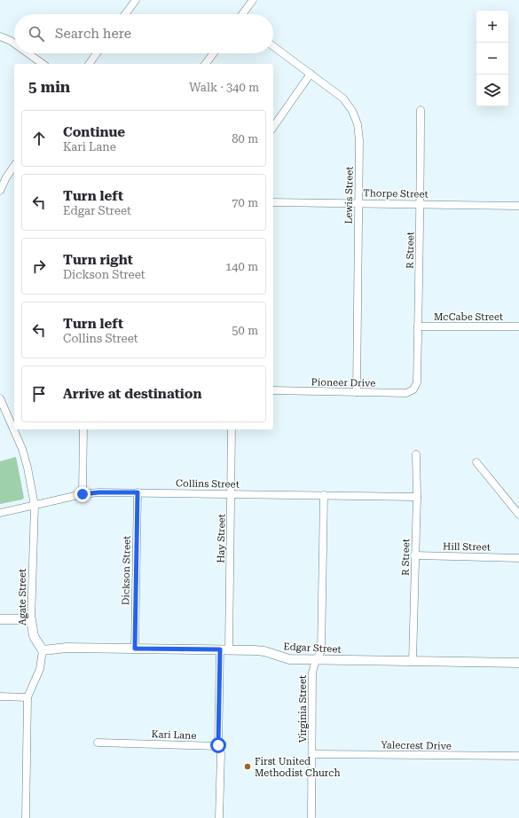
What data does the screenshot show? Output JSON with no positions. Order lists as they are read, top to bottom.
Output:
{
  "streets": {
    "street": [
      "Thorpe Street",
      "Lewis Street",
      "R Street",
      "McCabe Street",
      "Pioneer Drive",
      "Collins Street",
      "Hay Street",
      "Hill Street",
      "Dickson Street",
      "Agate Street",
      "Edgar Street",
      "Virginia Street",
      "Kari Lane",
      "Yalecrest Drive"
    ]
  },
  "crossings": [
    ["Thorpe Street", "Lewis Street"],
    ["Thorpe Street", "R Street"],
    ["Lewis Street", "Pioneer Drive"],
    ["R Street", "McCabe Street"],
    ["R Street", "Pioneer Drive"],
    ["R Street", "Collins Street"],
    ["R Street", "Hill Street"],
    ["R Street", "Edgar Street"],
    ["Collins Street", "Hay Street"],
    ["Collins Street", "Dickson Street"],
    ["Collins Street", "Agate Street"],
    ["Collins Street", "Virginia Street"],
    ["Hay Street", "Edgar Street"],
    ["Dickson Street", "Edgar Street"],
    ["Agate Street", "Edgar Street"],
    ["Edgar Street", "Virginia Street"],
    ["Virginia Street", "Yalecrest Drive"]
  ],
  "places": ["First United Methodist Church"],
  "page": {
    "map_buttons": ["+", "−"],
    "search": "Search here",
    "heading": ["5 min", "Walk · 340 m"],
    "list": [
      ["Continue", "Kari Lane", "80 m"],
      ["Turn left", "Edgar Street", "70 m"],
      ["Turn right", "Dickson Street", "140 m"],
      ["Turn left", "Collins Street", "50 m"],
      "Arrive at destination"
    ]
  }
}
